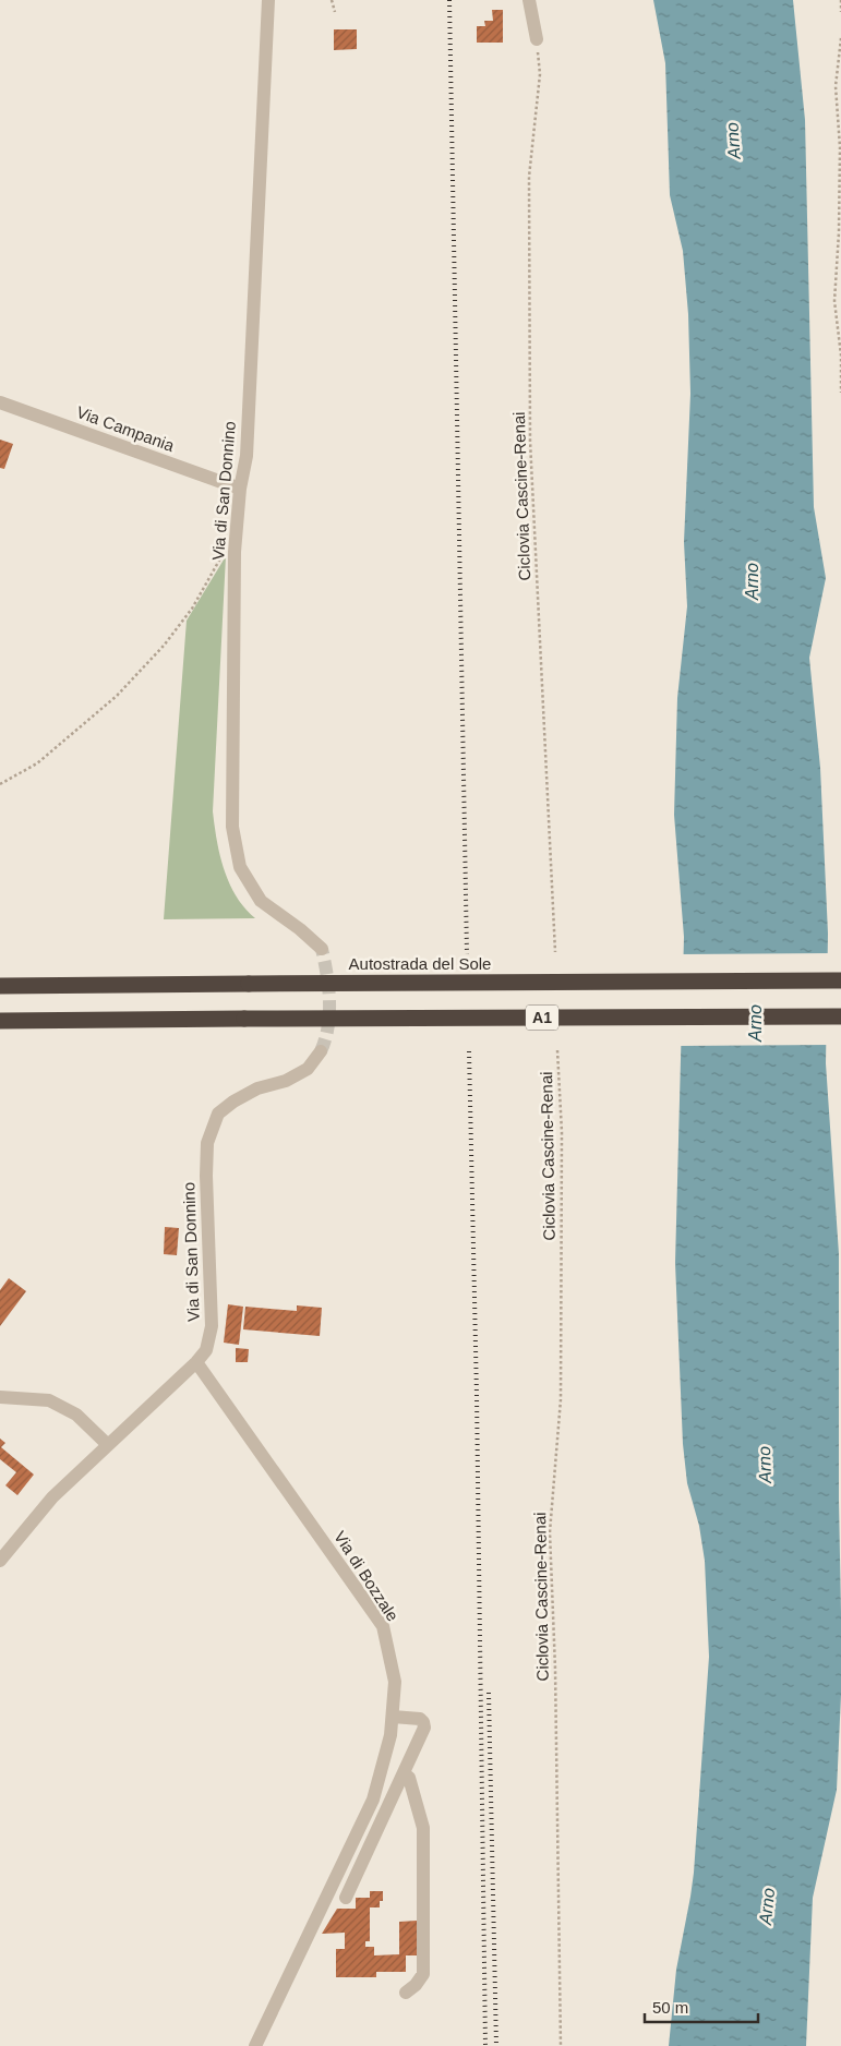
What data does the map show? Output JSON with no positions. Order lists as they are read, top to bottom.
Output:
{
  "streets": {
    "highway": ["Autostrada del Sole", "A1"],
    "street": ["Via Campania", "Via di San Donnino", "Via di Bozzale"],
    "path": ["Ciclovia Cascine-Renai"]
  },
  "crossings": [
    ["Via Campania", "Via di San Donnino"],
    ["Via di San Donnino", "Via di Bozzale"]
  ],
  "water": ["Arno"],
  "scale_bar": "50 m"
}
